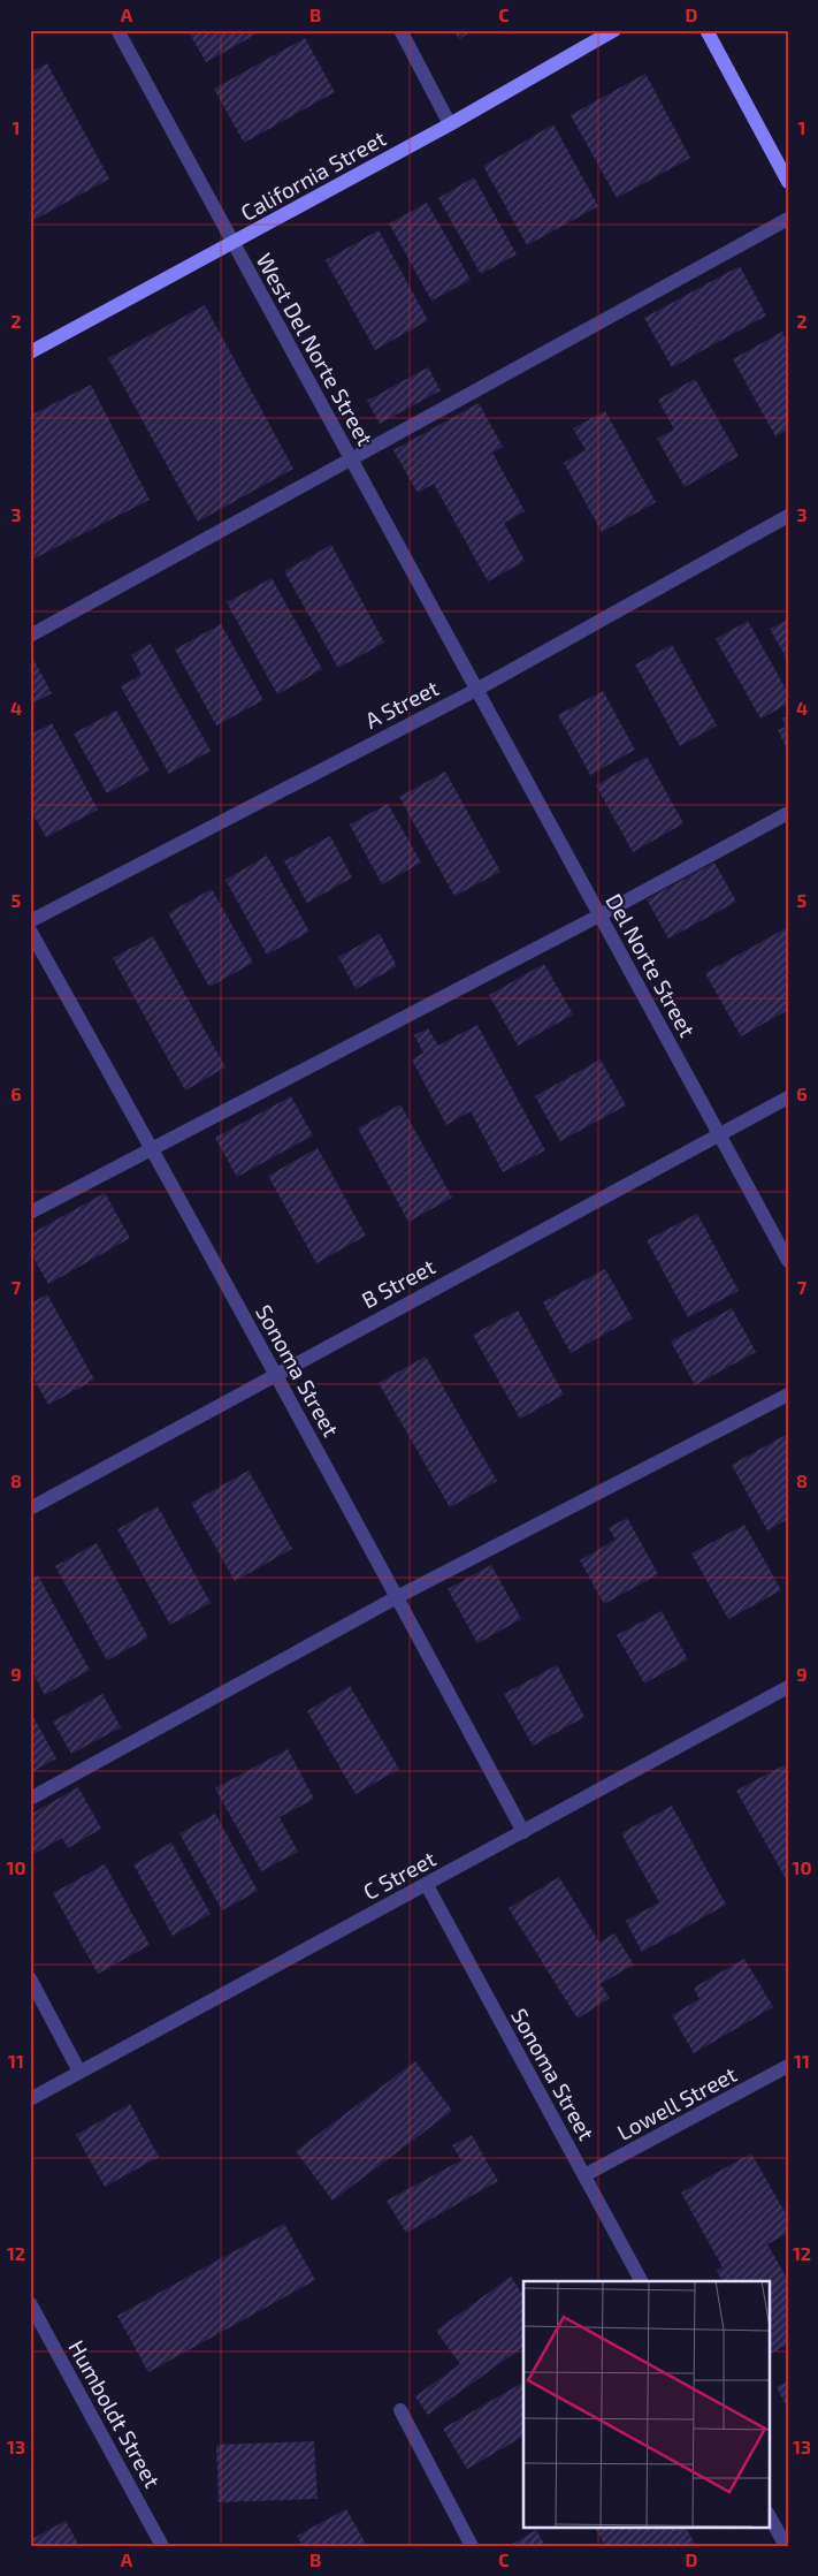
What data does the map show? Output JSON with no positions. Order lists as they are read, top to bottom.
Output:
{
  "streets": {
    "street": [
      "California Street",
      "West Del Norte Street",
      "A Street",
      "Del Norte Street",
      "B Street",
      "Sonoma Street",
      "C Street",
      "Lowell Street",
      "Humboldt Street"
    ]
  },
  "crossings": [
    ["California Street", "West Del Norte Street"],
    ["West Del Norte Street", "A Street"],
    ["West Del Norte Street", "Del Norte Street"],
    ["A Street", "Del Norte Street"],
    ["Del Norte Street", "B Street"],
    ["B Street", "Sonoma Street"],
    ["Sonoma Street", "C Street"],
    ["Sonoma Street", "Lowell Street"]
  ],
  "grid": {
    "columns": [
      "A",
      "B",
      "C",
      "D"
    ],
    "rows": [
      "1",
      "2",
      "3",
      "4",
      "5",
      "6",
      "7",
      "8",
      "9",
      "10",
      "11",
      "12",
      "13"
    ]
  }
}
